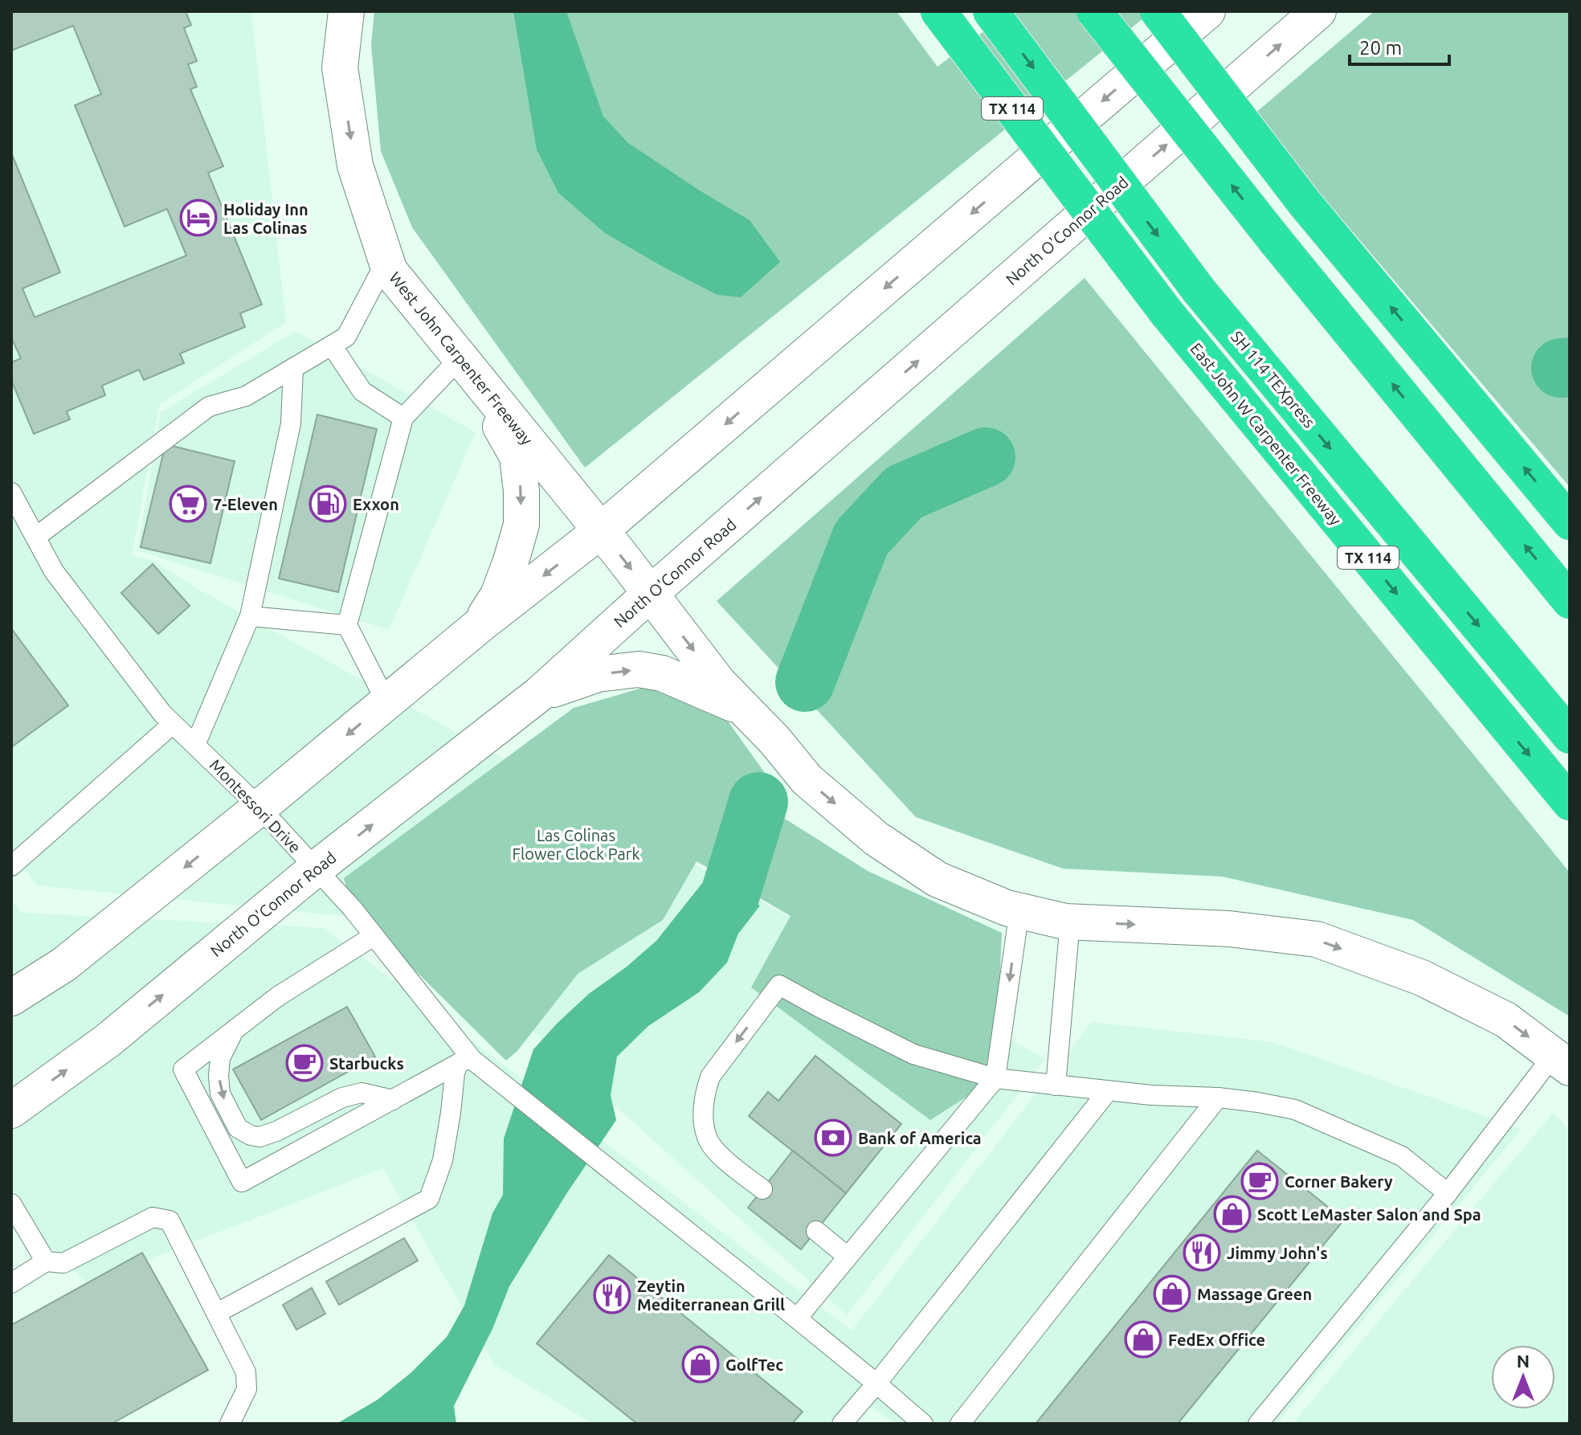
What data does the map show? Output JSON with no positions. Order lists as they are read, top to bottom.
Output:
{
  "streets": {
    "highway": ["TX 114", "SH 114 TEXpress", "East John W Carpenter Freeway"],
    "main road": ["North O'Connor Road", "West John Carpenter Freeway"],
    "lane": ["Montessori Drive"]
  },
  "crossings": [
    ["North O'Connor Road", "West John Carpenter Freeway"],
    ["North O'Connor Road", "Montessori Drive"]
  ],
  "one_way": ["West John Carpenter Freeway"],
  "parks": ["Las Colinas Flower Clock Park"],
  "places": {
    "hotel": ["Holiday Inn Las Colinas"],
    "supermarket": ["7-Eleven"],
    "fuel station": ["Exxon"],
    "cafe": ["Starbucks", "Corner Bakery"],
    "bank": ["Bank of America"],
    "shop": [
      "Scott LeMaster Salon and Spa",
      "Massage Green",
      "FedEx Office",
      "GolfTec"
    ],
    "restaurant": ["Jimmy John's", "Zeytin Mediterranean Grill"]
  },
  "scale_bar": "20 m",
  "north": "top"
}
